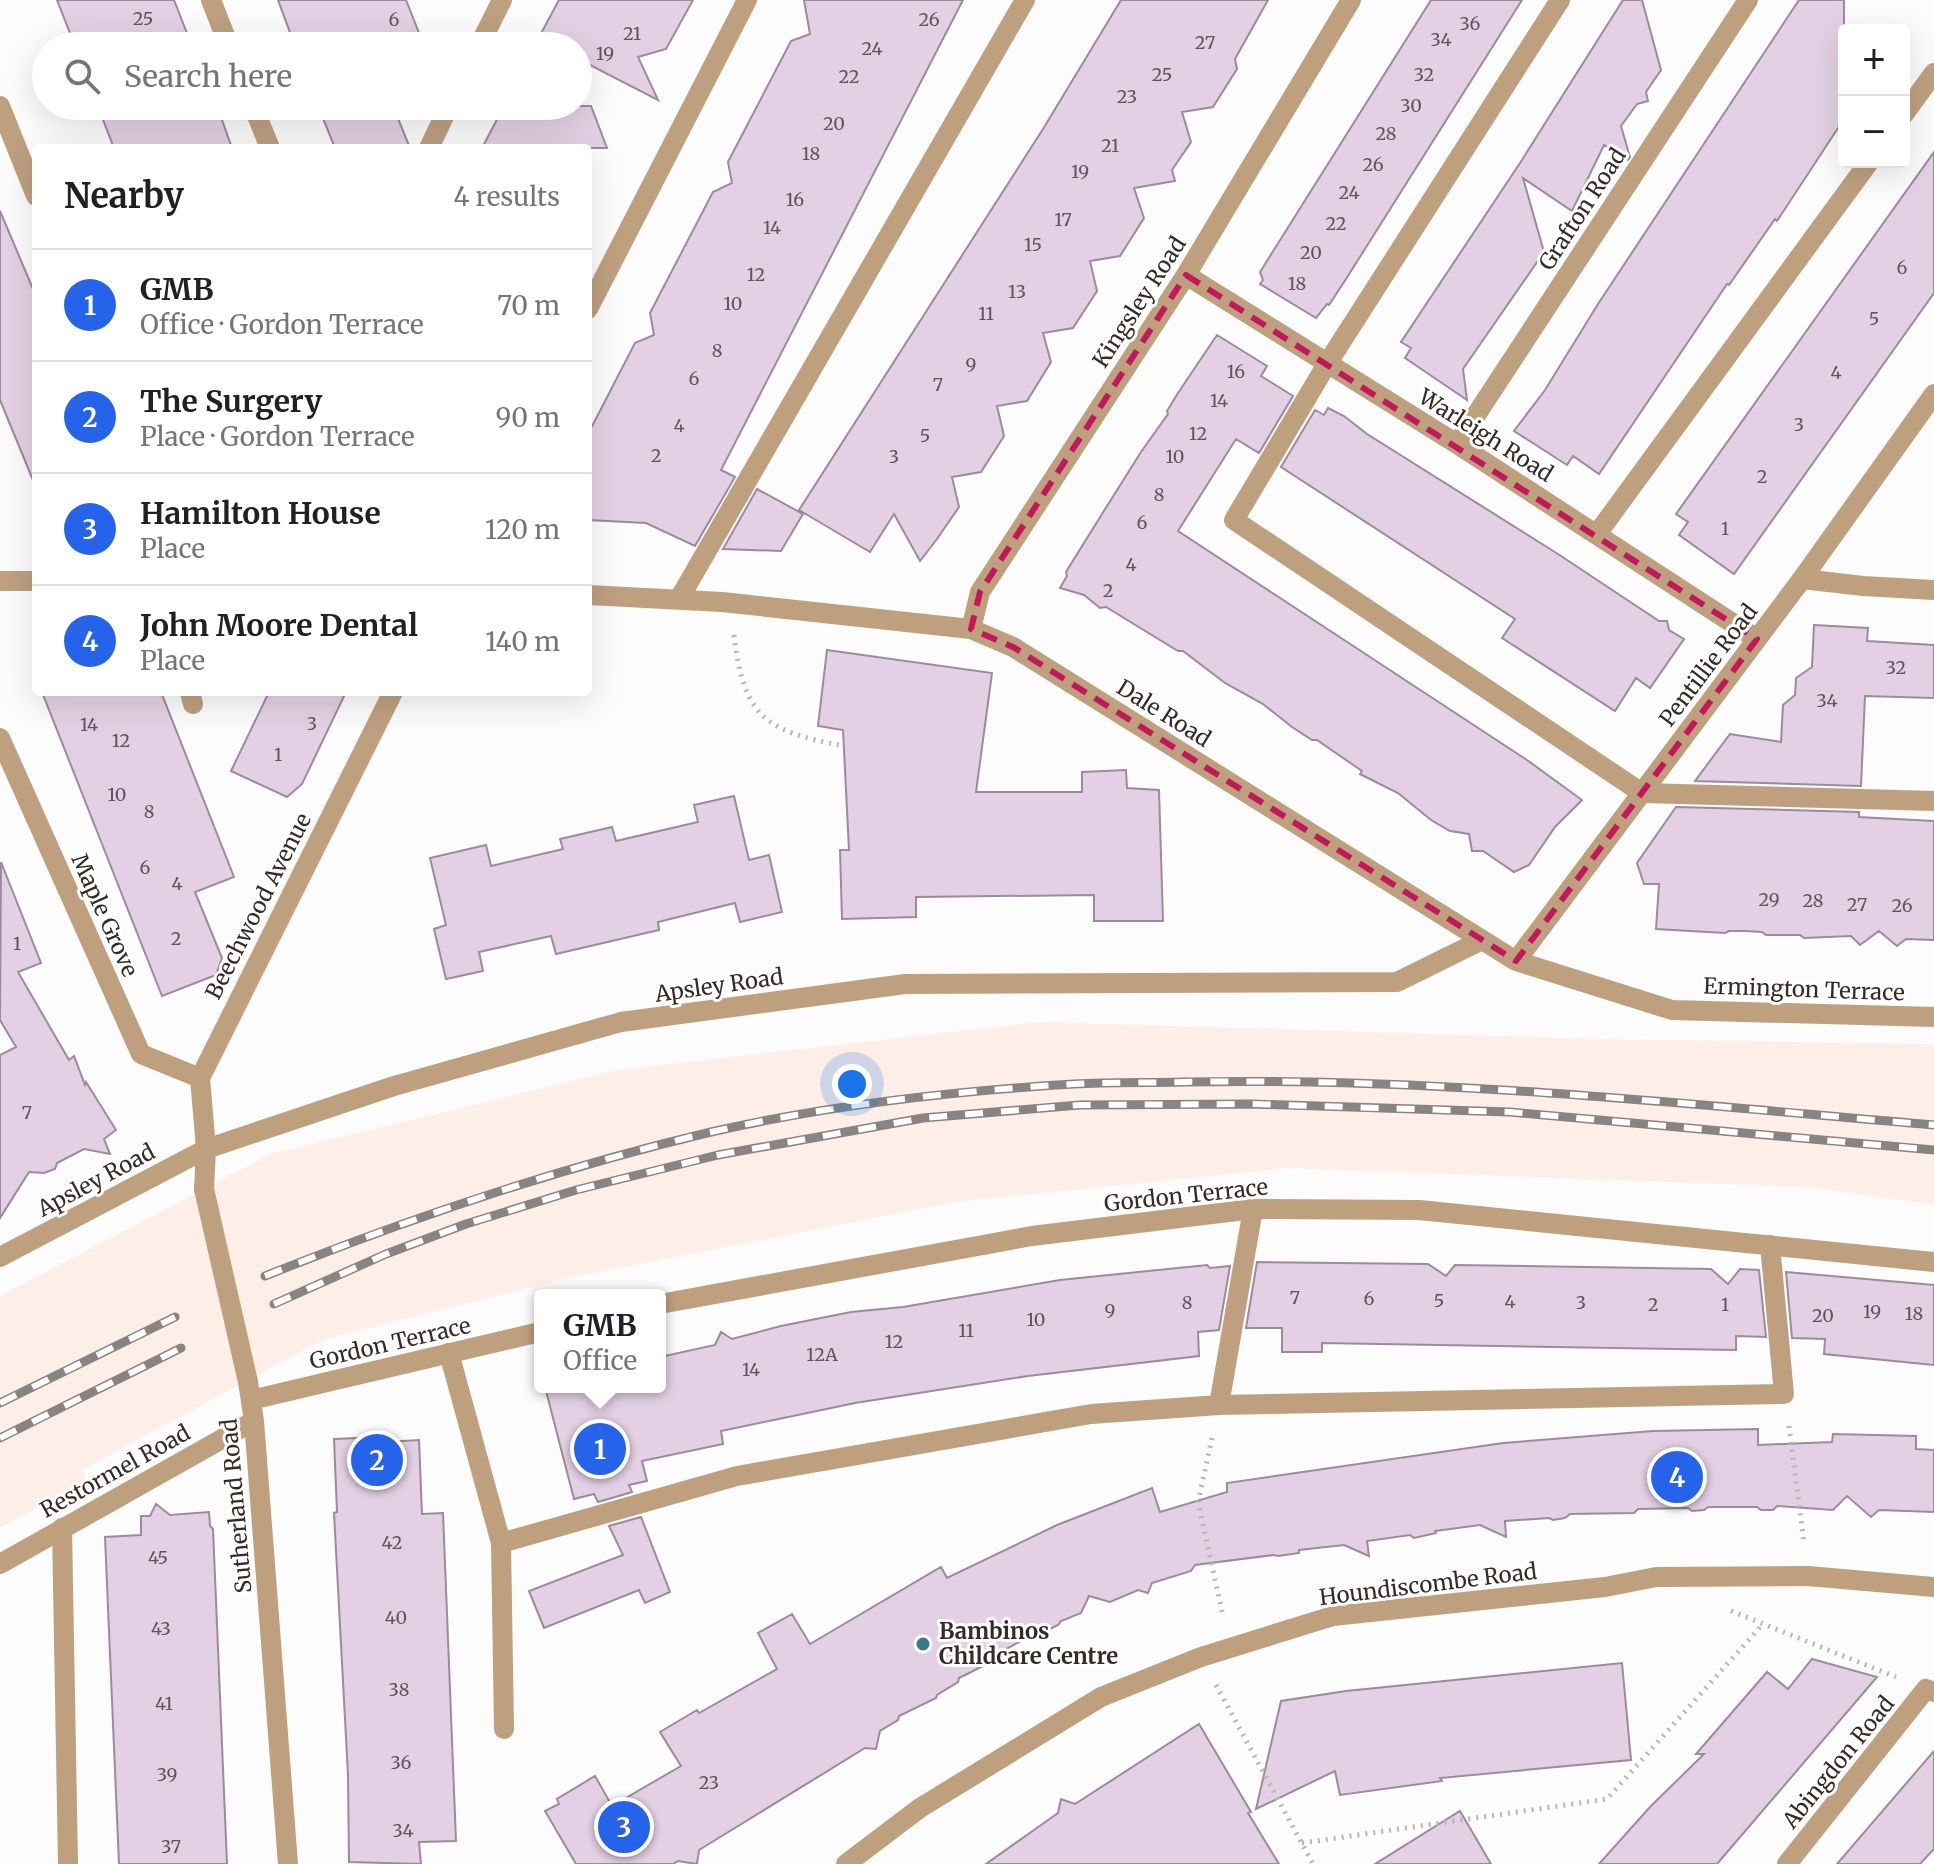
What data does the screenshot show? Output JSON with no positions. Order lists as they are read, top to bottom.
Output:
{
  "streets": {
    "street": [
      "Grafton Road",
      "Kingsley Road",
      "Warleigh Road",
      "Pentillie Road",
      "Dale Road",
      "Beechwood Avenue",
      "Maple Grove",
      "Apsley Road",
      "Ermington Terrace",
      "Gordon Terrace",
      "Restormel Road",
      "Sutherland Road",
      "Houndiscombe Road",
      "Abingdon Road"
    ]
  },
  "crossings": [
    ["Grafton Road", "Warleigh Road"],
    ["Kingsley Road", "Warleigh Road"],
    ["Kingsley Road", "Dale Road"],
    ["Warleigh Road", "Pentillie Road"],
    ["Pentillie Road", "Dale Road"],
    ["Dale Road", "Apsley Road"],
    ["Dale Road", "Ermington Terrace"],
    ["Beechwood Avenue", "Maple Grove"],
    ["Apsley Road", "Sutherland Road"],
    ["Gordon Terrace", "Sutherland Road"],
    ["Restormel Road", "Sutherland Road"]
  ],
  "places": ["Bambinos Childcare Centre"],
  "house_numbers": [
    "25",
    "6",
    "26",
    "36",
    "21",
    "34",
    "27",
    "24",
    "19",
    "25",
    "32",
    "22",
    "23",
    "30",
    "20",
    "28",
    "21",
    "18",
    "26",
    "19",
    "24",
    "16",
    "17",
    "22",
    "14",
    "15",
    "20",
    "6",
    "12",
    "18",
    "13",
    "10",
    "11",
    "5",
    "8",
    "9",
    "16",
    "4",
    "6",
    "7",
    "14",
    "3",
    "4",
    "12",
    "5",
    "2",
    "3",
    "10",
    "2",
    "8",
    "6",
    "1",
    "4",
    "2",
    "32",
    "34",
    "3",
    "14",
    "12",
    "1",
    "10",
    "8",
    "6",
    "4",
    "29",
    "28",
    "27",
    "26",
    "2",
    "1",
    "7",
    "7",
    "6",
    "5",
    "4",
    "8",
    "3",
    "2",
    "1",
    "9",
    "19",
    "18",
    "20",
    "10",
    "11",
    "12",
    "12A",
    "14",
    "42",
    "45",
    "40",
    "43",
    "38",
    "41",
    "36",
    "39",
    "23",
    "34",
    "37"
  ],
  "page": {
    "map_buttons": ["+", "−"],
    "search": "Search here",
    "heading": ["Nearby", "4 results"],
    "list": [
      {
        "mark": "1",
        "name": "GMB",
        "note": "Office · Gordon Terrace",
        "value": "70 m"
      },
      {
        "mark": "2",
        "name": "The Surgery",
        "note": "Place · Gordon Terrace",
        "value": "90 m"
      },
      {
        "mark": "3",
        "name": "Hamilton House",
        "note": "Place",
        "value": "120 m"
      },
      {
        "mark": "4",
        "name": "John Moore Dental",
        "note": "Place",
        "value": "140 m"
      }
    ],
    "popup": ["GMB", "Office"],
    "pins": [
      "1",
      "2",
      "4",
      "3"
    ]
  }
}
